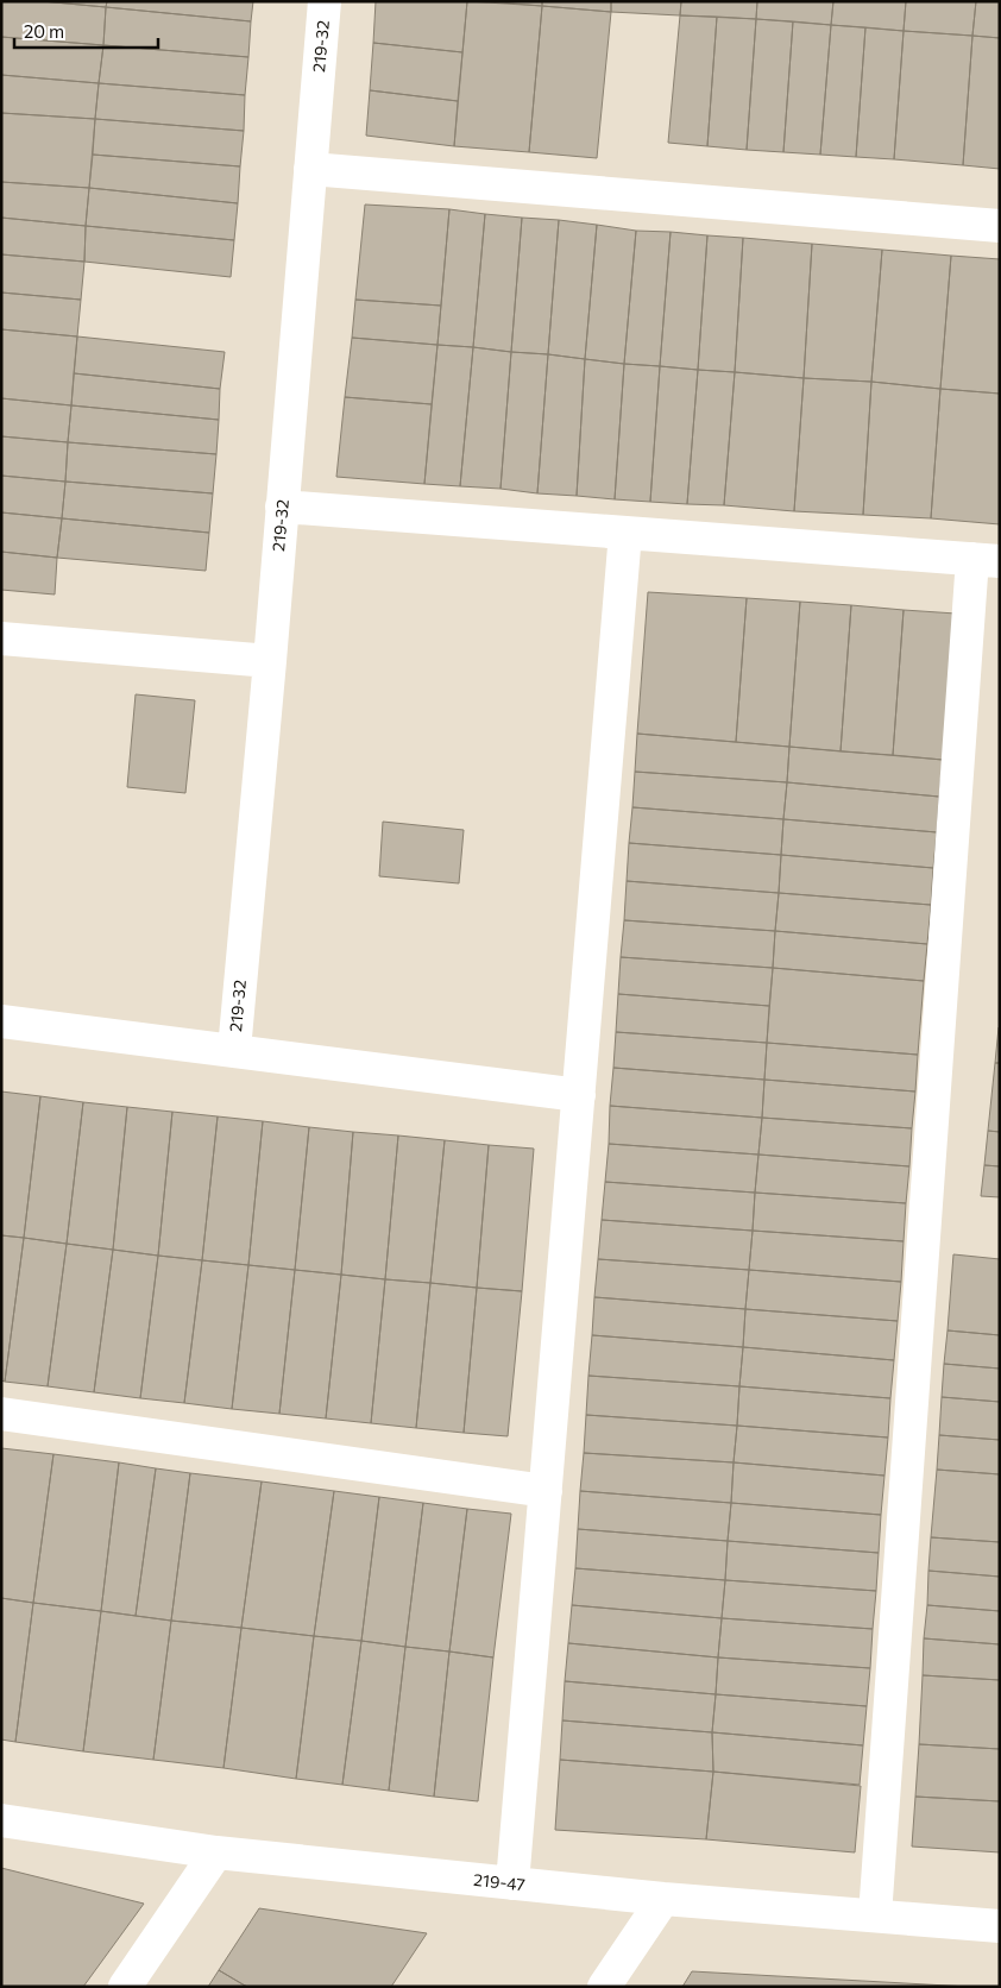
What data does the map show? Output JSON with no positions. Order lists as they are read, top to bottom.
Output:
{
  "streets": {
    "street": ["219-32", "219-47"]
  },
  "scale_bar": "20 m"
}
